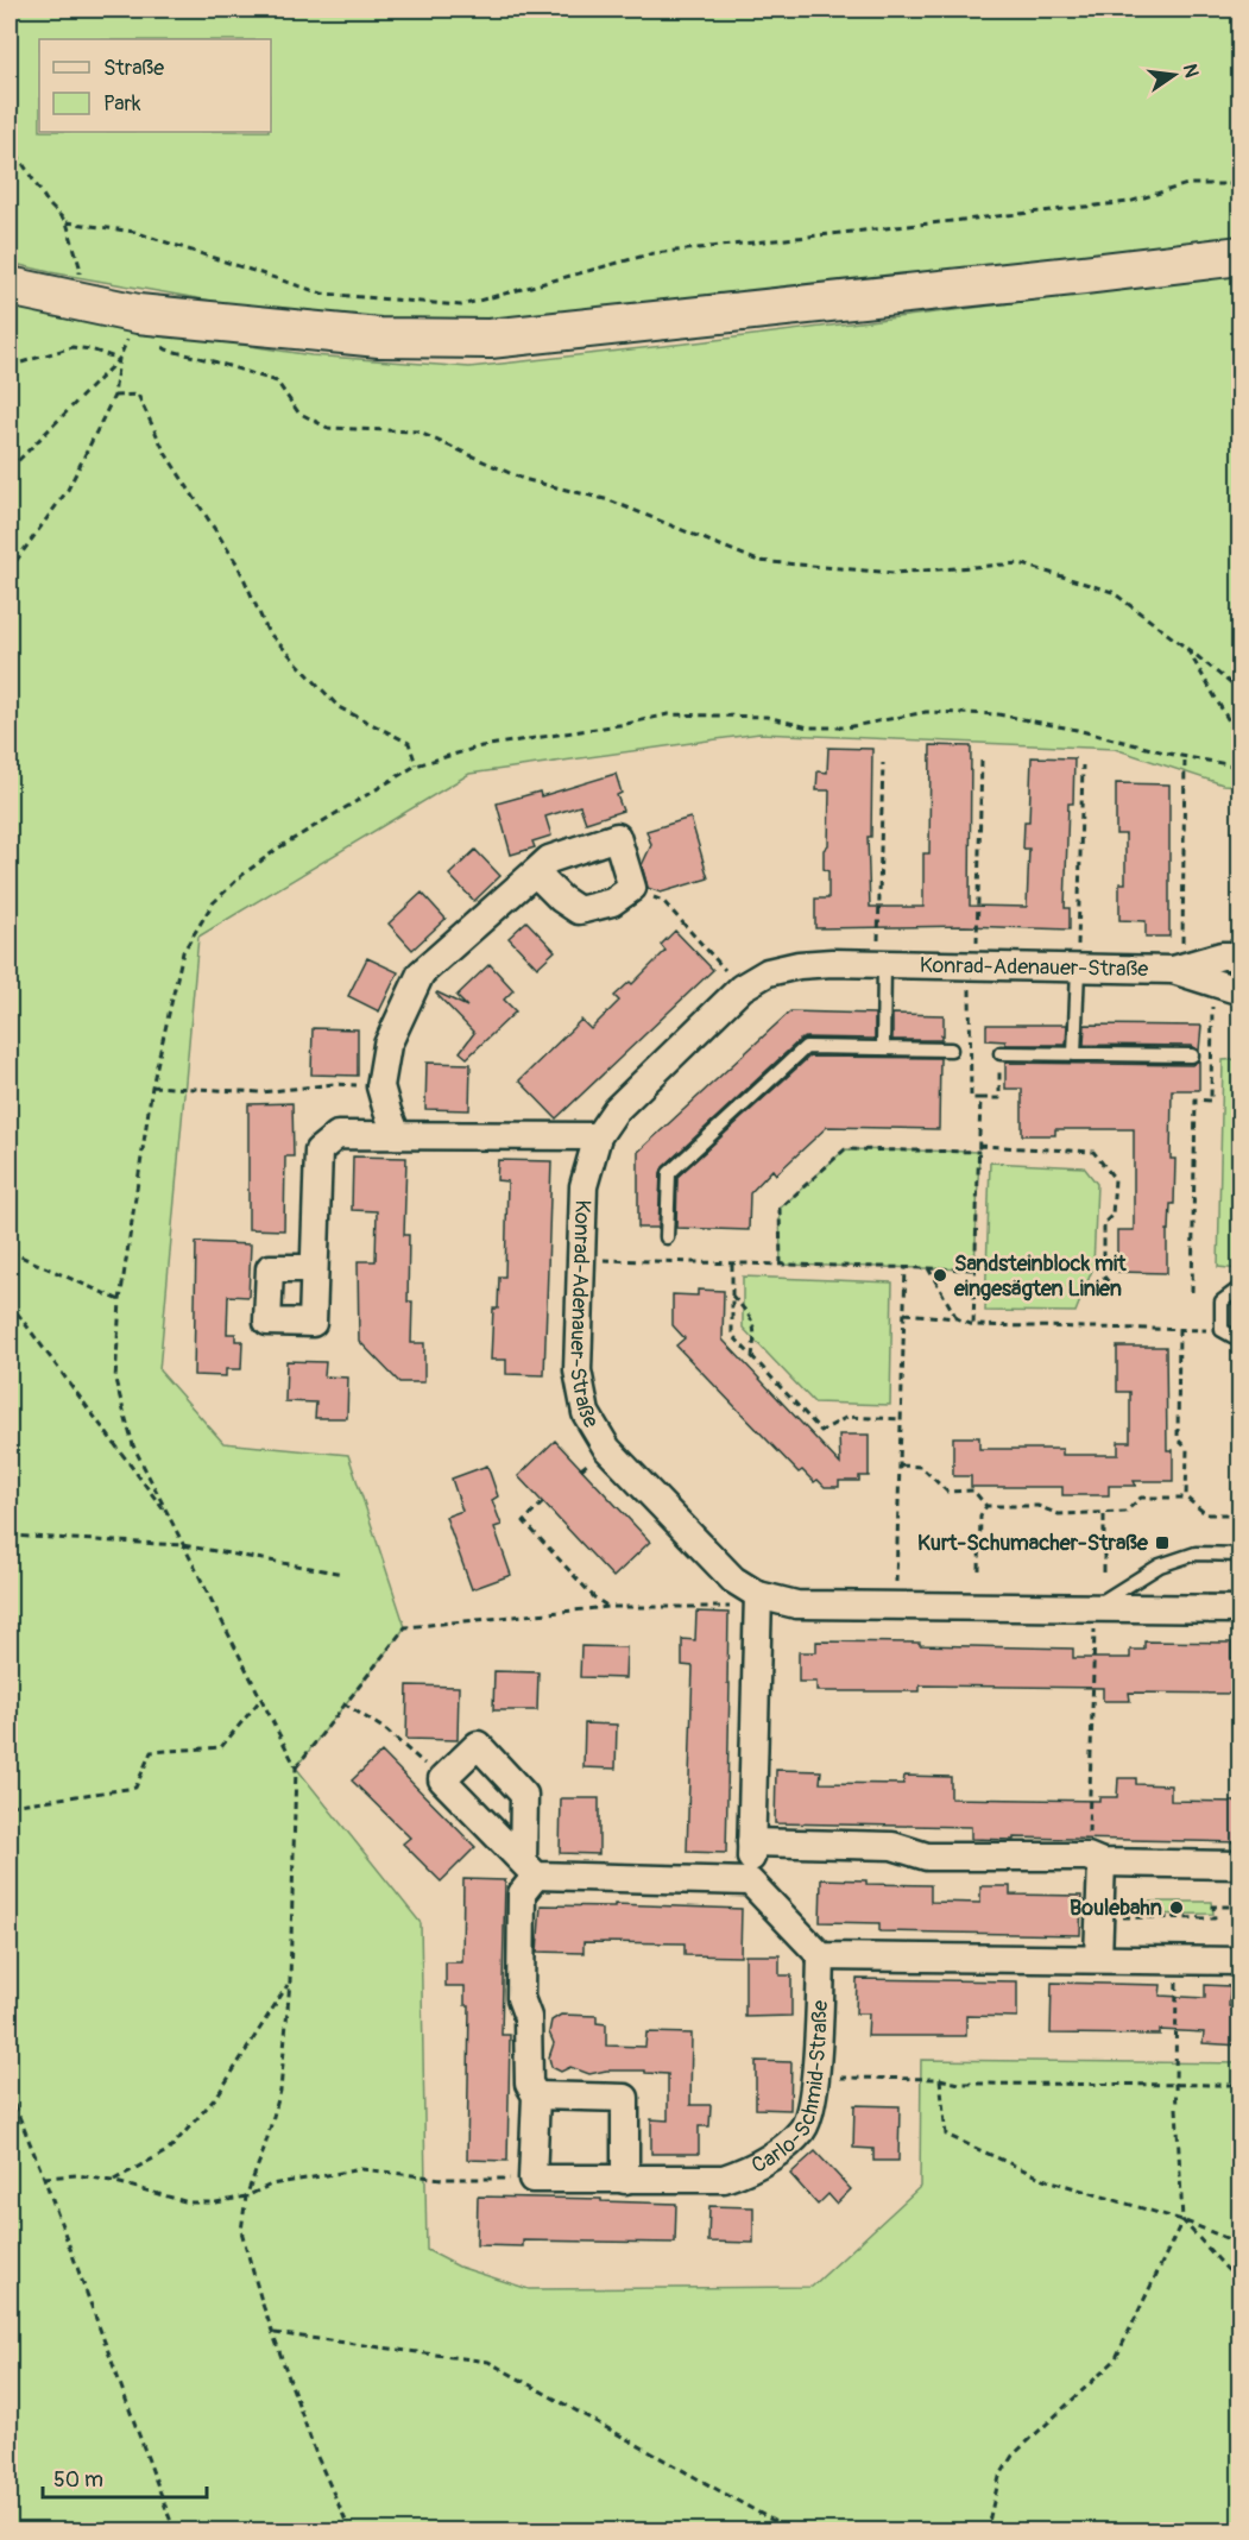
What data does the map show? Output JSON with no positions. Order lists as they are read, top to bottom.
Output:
{
  "streets": {
    "street": ["Konrad-Adenauer-Straße", "Carlo-Schmid-Straße"]
  },
  "places": {
    "other": ["Sandsteinblock mit eingesägten Linien", "Boulebahn"],
    "transit": ["Kurt-Schumacher-Straße"]
  },
  "legend": ["Straße", "Park"],
  "scale_bar": "50 m",
  "north": "right"
}
